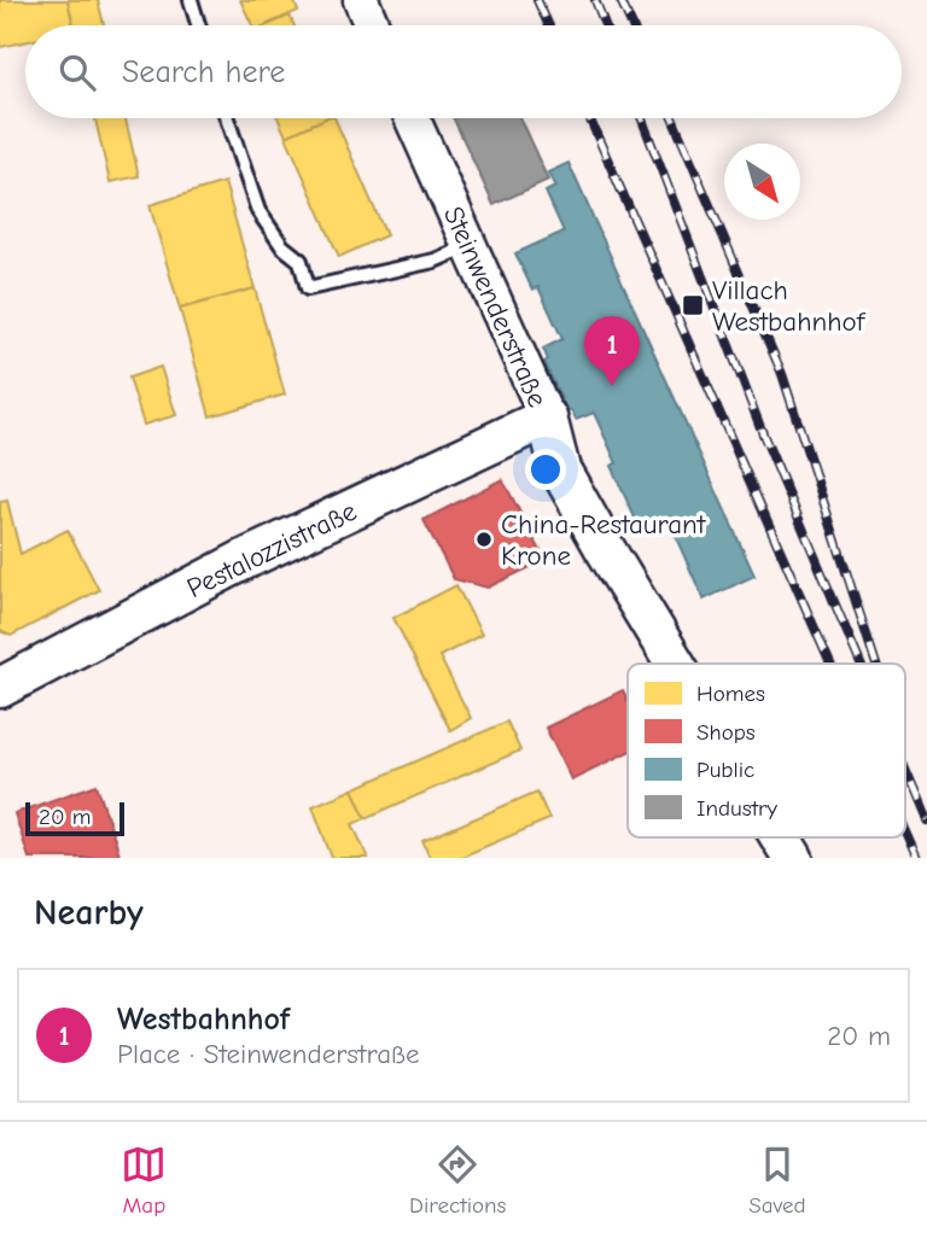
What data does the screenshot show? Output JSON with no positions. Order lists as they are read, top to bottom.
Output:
{
  "streets": {
    "main road": ["Steinwenderstraße", "Pestalozzistraße"]
  },
  "crossings": [
    ["Steinwenderstraße", "Pestalozzistraße"]
  ],
  "places": {
    "transit": ["Villach Westbahnhof"],
    "other": ["China-Restaurant Krone"]
  },
  "legend": [
    "Homes",
    "Shops",
    "Public",
    "Industry"
  ],
  "scale_bar": "20 m",
  "north": "bottom right",
  "page": {
    "search": "Search here",
    "pins": "1",
    "scale": "20 m",
    "heading": "Nearby",
    "list": [
      {
        "mark": "1",
        "name": "Westbahnhof",
        "note": "Place · Steinwenderstraße",
        "value": "20 m"
      }
    ],
    "nav": ["Map", "Directions", "Saved"]
  }
}
